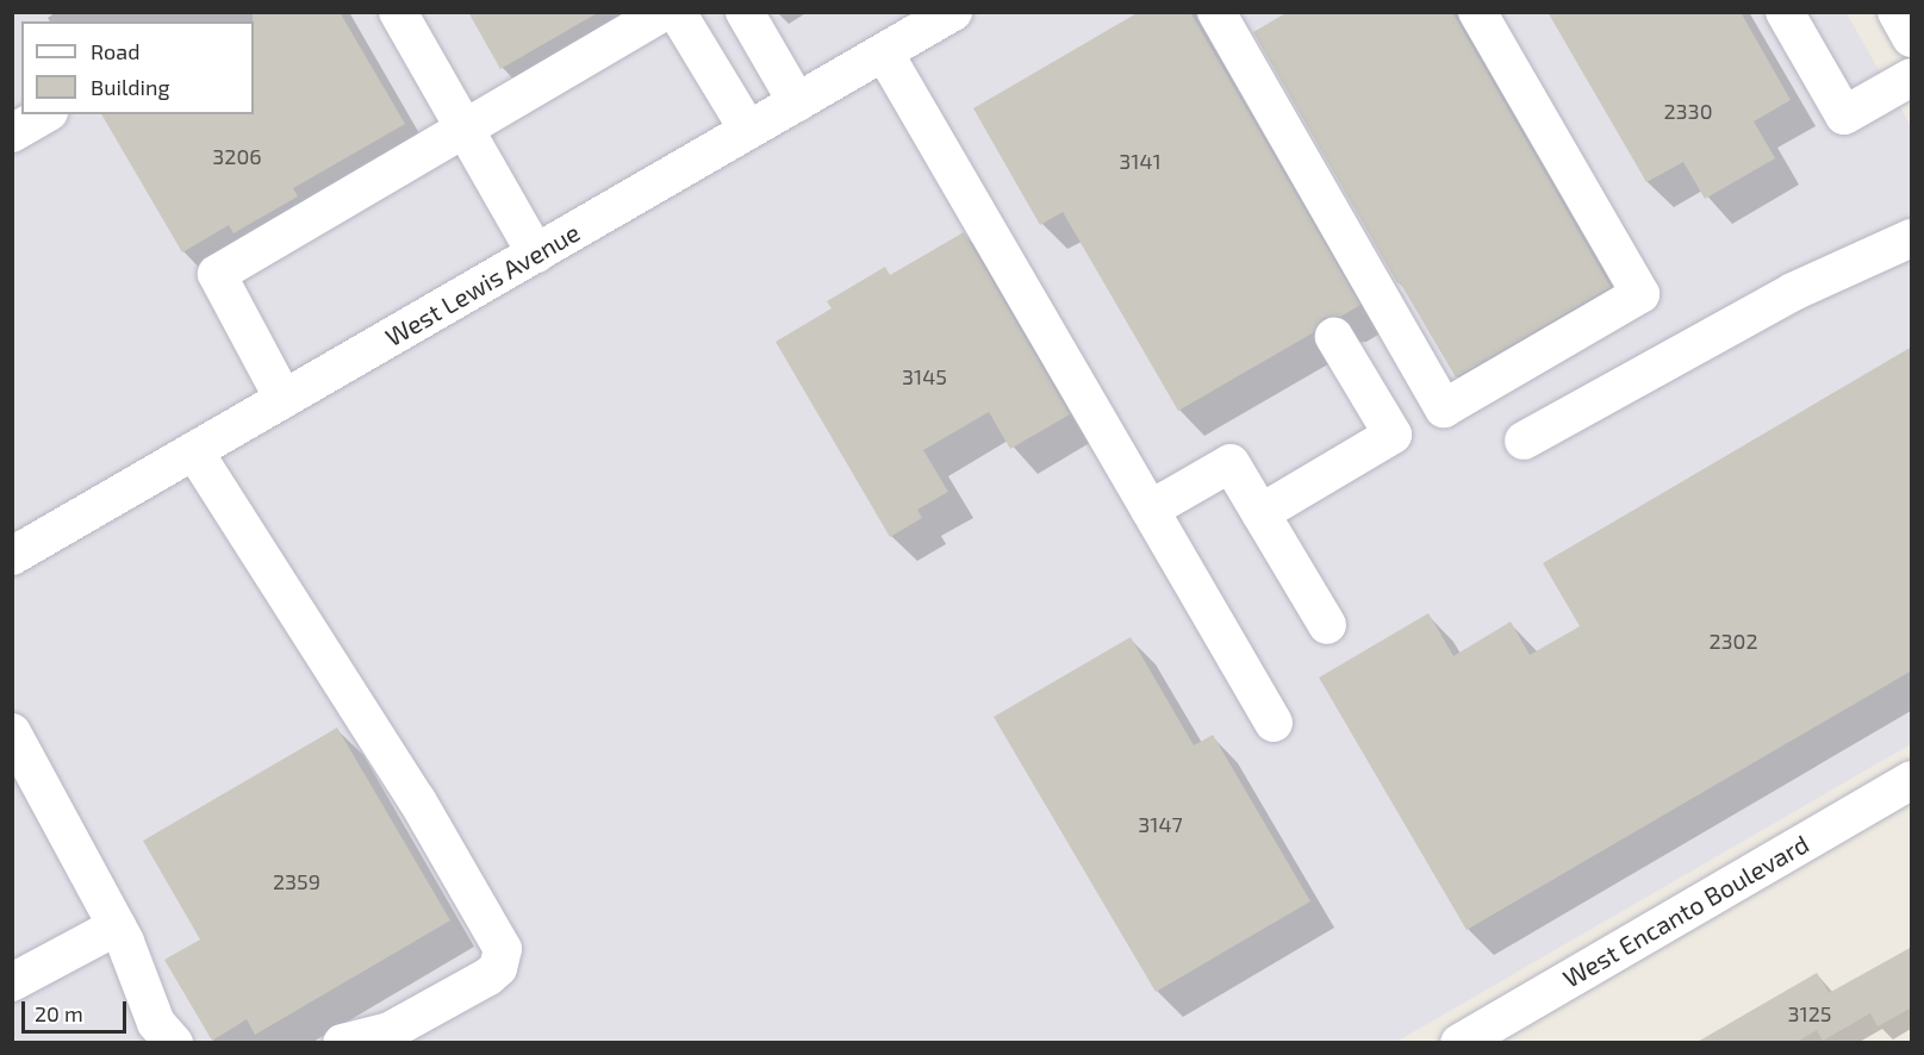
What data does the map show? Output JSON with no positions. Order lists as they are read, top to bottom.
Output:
{
  "streets": {
    "street": ["West Lewis Avenue", "West Encanto Boulevard"]
  },
  "house_numbers": [
    "2330",
    "3206",
    "3141",
    "3145",
    "2302",
    "3147",
    "2359",
    "3125"
  ],
  "legend": ["Road", "Building"],
  "scale_bar": "20 m"
}
